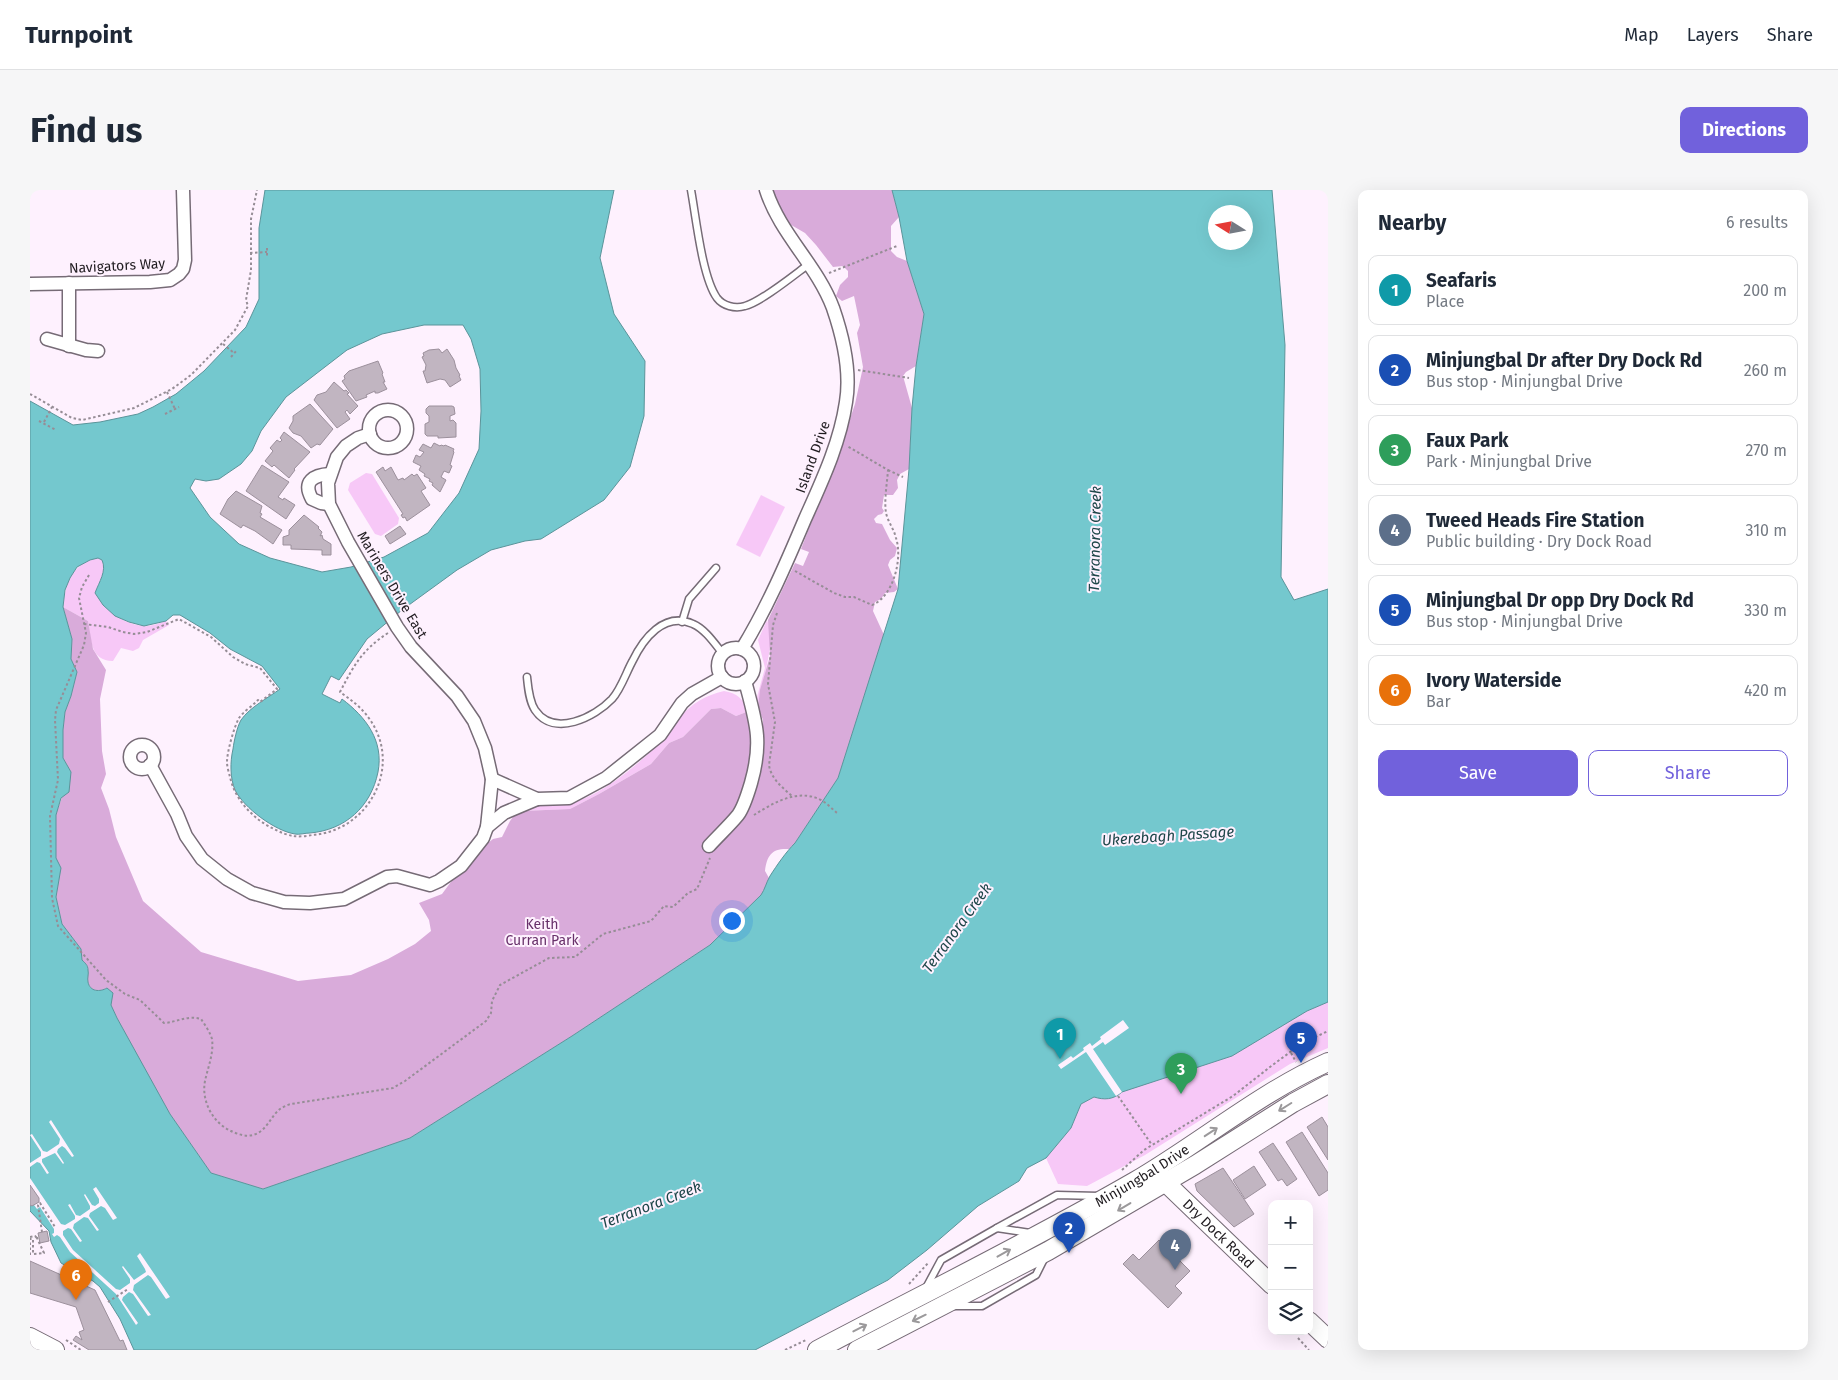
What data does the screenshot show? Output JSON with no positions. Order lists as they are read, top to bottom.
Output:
{
  "streets": {
    "main road": ["Minjungbal Drive", "Dry Dock Road"],
    "street": ["Navigators Way", "Island Drive", "Mariners Drive East"]
  },
  "crossings": [
    ["Minjungbal Drive", "Dry Dock Road"]
  ],
  "water": ["Terranora Creek", "Ukerebagh Passage"],
  "parks": ["Keith Curran Park"],
  "north": "left",
  "page": {
    "header": "Turnpoint",
    "nav": ["Map", "Layers", "Share"],
    "buttons": [
      "Directions",
      ["Save", "Share"]
    ],
    "title": "Find us",
    "heading": ["Nearby", "6 results"],
    "list": [
      {
        "mark": "1",
        "name": "Seafaris",
        "note": "Place",
        "value": "200 m"
      },
      {
        "mark": "2",
        "name": "Minjungbal Dr after Dry Dock Rd",
        "note": "Bus stop · Minjungbal Drive",
        "value": "260 m"
      },
      {
        "mark": "3",
        "name": "Faux Park",
        "note": "Park · Minjungbal Drive",
        "value": "270 m"
      },
      {
        "mark": "4",
        "name": "Tweed Heads Fire Station",
        "note": "Public building · Dry Dock Road",
        "value": "310 m"
      },
      {
        "mark": "5",
        "name": "Minjungbal Dr opp Dry Dock Rd",
        "note": "Bus stop · Minjungbal Drive",
        "value": "330 m"
      },
      {
        "mark": "6",
        "name": "Ivory Waterside",
        "note": "Bar",
        "value": "420 m"
      }
    ],
    "pins": [
      "1",
      "5",
      "3",
      "2",
      "4",
      "6"
    ],
    "map_buttons": ["+", "−"]
  }
}
